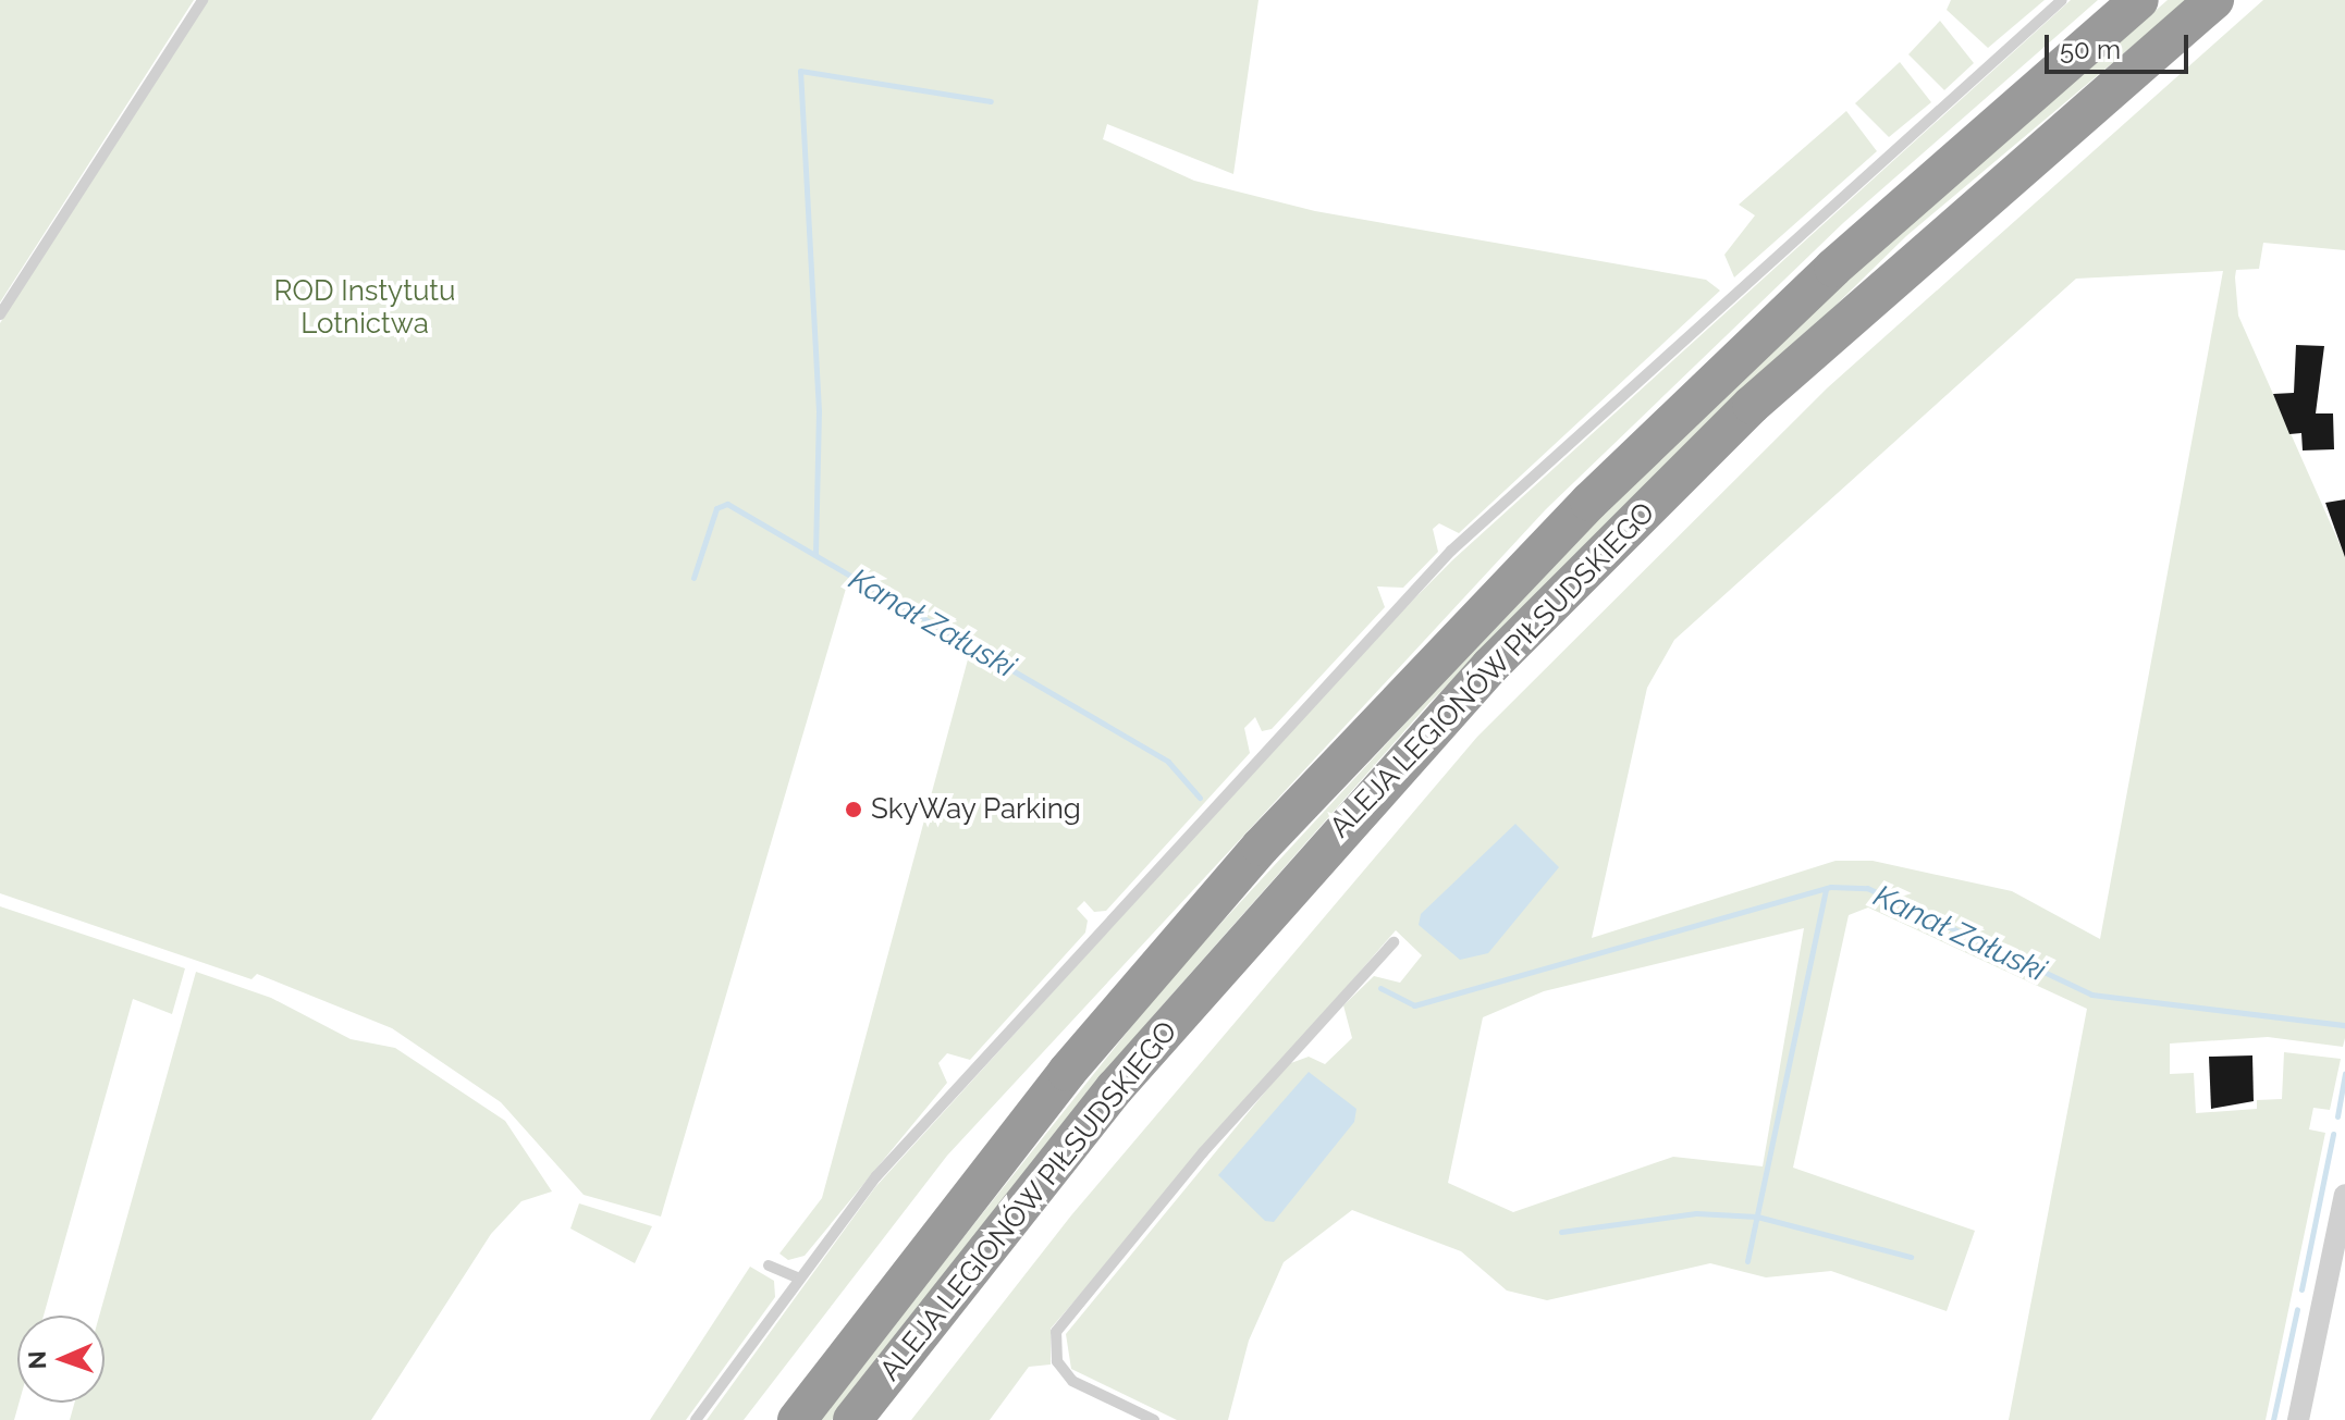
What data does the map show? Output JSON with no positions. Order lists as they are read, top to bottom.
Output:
{
  "streets": {
    "highway": ["ALEJA LEGIONÓW PIŁSUDSKIEGO"]
  },
  "water": ["Kanał Załuski"],
  "parks": ["ROD Instytutu Lotnictwa"],
  "places": ["SkyWay Parking"],
  "scale_bar": "50 m",
  "north": "left"
}
